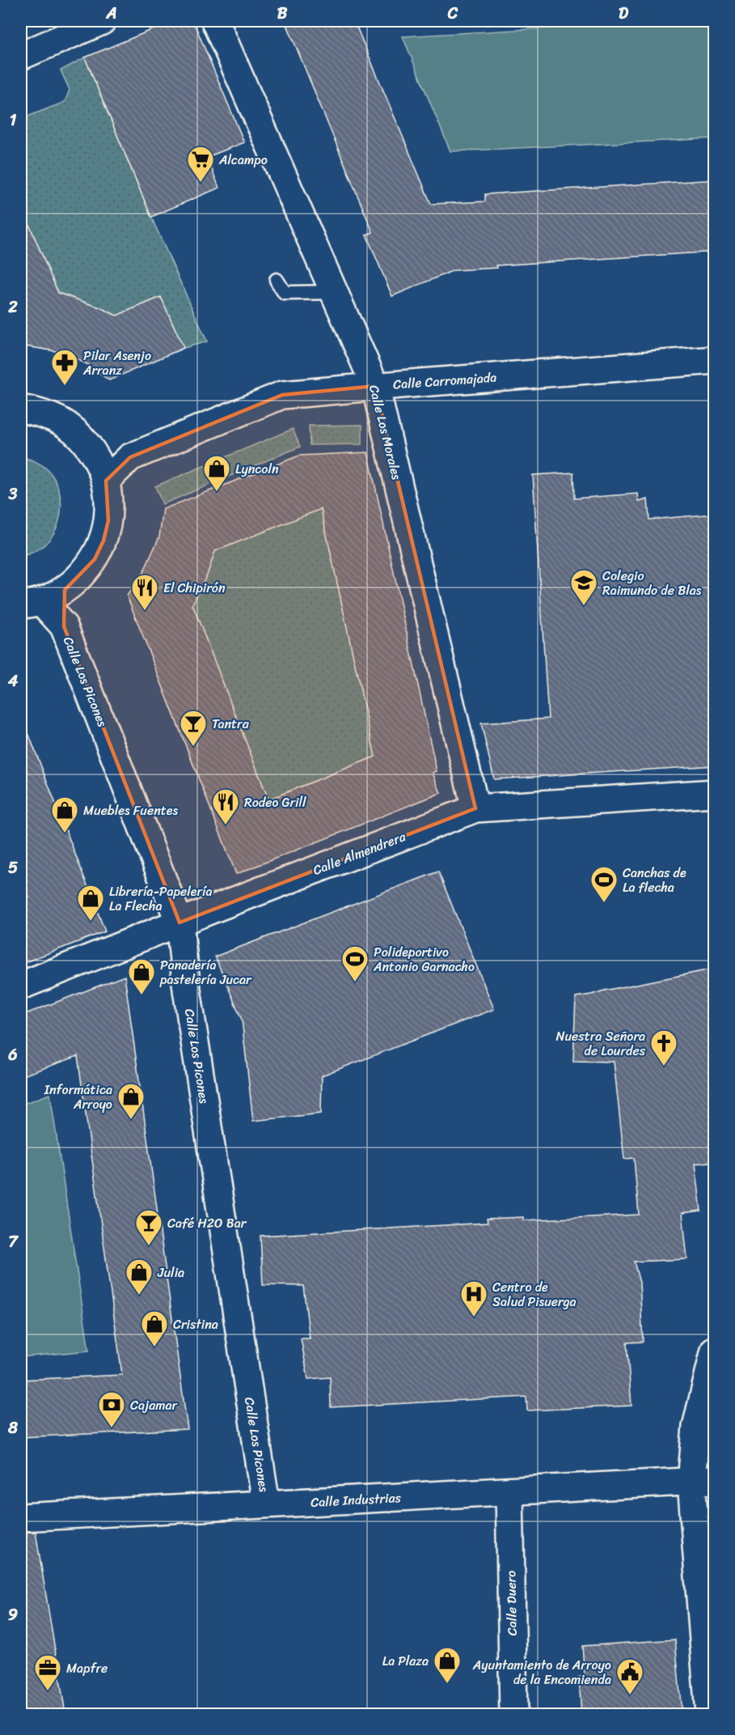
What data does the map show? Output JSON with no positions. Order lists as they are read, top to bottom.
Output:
{
  "streets": {
    "street": [
      "Calle Carromajada",
      "Calle Los Morales",
      "Calle Los Picones",
      "Calle Almendrera",
      "Calle Industrias",
      "Calle Duero"
    ]
  },
  "crossings": [
    ["Calle Carromajada", "Calle Los Morales"],
    ["Calle Los Morales", "Calle Almendrera"],
    ["Calle Los Picones", "Calle Almendrera"],
    ["Calle Los Picones", "Calle Industrias"],
    ["Calle Industrias", "Calle Duero"]
  ],
  "places": {
    "supermarket": ["Alcampo"],
    "pharmacy": ["Pilar Asenjo Arranz"],
    "shop": [
      "Lyncoln",
      "Muebles Fuentes",
      "Librería-Papelería La Flecha",
      "Panadería pastelería Jucar",
      "Informática Arroyo",
      "Julia",
      "Cristina",
      "La Plaza"
    ],
    "school or university": ["Colegio Raimundo de Blas"],
    "restaurant": ["El Chipirón", "Rodeo Grill"],
    "bar": ["Tantra", "Café H2O Bar"],
    "sports": ["Canchas de La flecha", "Polideportivo Antonio Garnacho"],
    "church": ["Nuestra Señora de Lourdes"],
    "hospital": ["Centro de Salud Pisuerga"],
    "bank": ["Cajamar"],
    "office": ["Mapfre"],
    "public building": ["Ayuntamiento de Arroyo de la Encomienda"]
  },
  "grid": {
    "columns": [
      "A",
      "B",
      "C",
      "D"
    ],
    "rows": [
      "1",
      "2",
      "3",
      "4",
      "5",
      "6",
      "7",
      "8",
      "9"
    ]
  }
}
